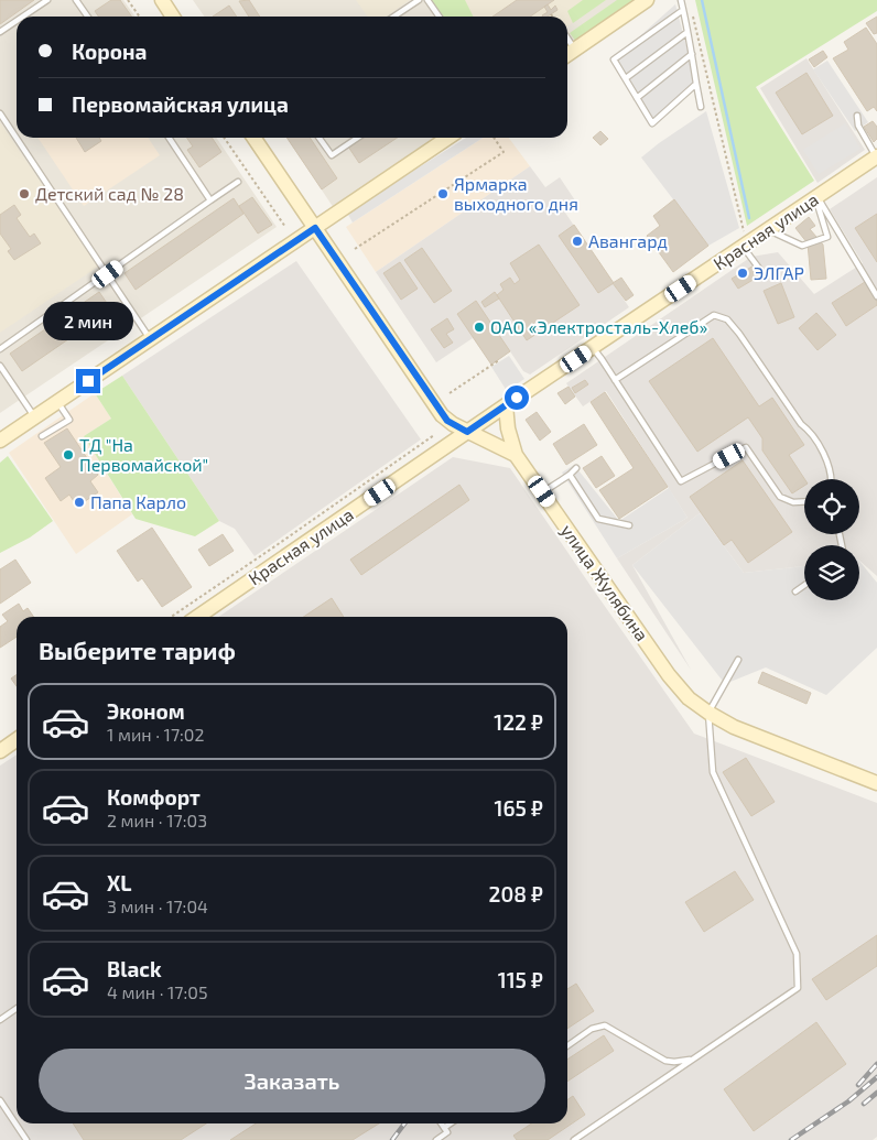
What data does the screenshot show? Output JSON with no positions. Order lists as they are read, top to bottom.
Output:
{
  "streets": {
    "main road": ["Красная улица", "улица Жулябина"]
  },
  "places": [
    "Детский сад № 28",
    "Ярмарка выходного дня",
    "Авангард",
    "ЭЛГАР",
    "ОАО «Электросталь-Хлеб»",
    "ТД \"На Первомайской\"",
    "Папа Карло"
  ],
  "page": {
    "banner": ["Корона", "Первомайская улица"],
    "bubble": "2 мин",
    "heading": "Выберите тариф",
    "list": [
      {
        "name": "Эконом",
        "note": "1 мин · 17:02",
        "value": "122 ₽"
      },
      {
        "name": "Комфорт",
        "note": "2 мин · 17:03",
        "value": "165 ₽"
      },
      {
        "name": "XL",
        "note": "3 мин · 17:04",
        "value": "208 ₽"
      },
      {
        "name": "Black",
        "note": "4 мин · 17:05",
        "value": "115 ₽"
      }
    ],
    "buttons": "Заказать"
  }
}
